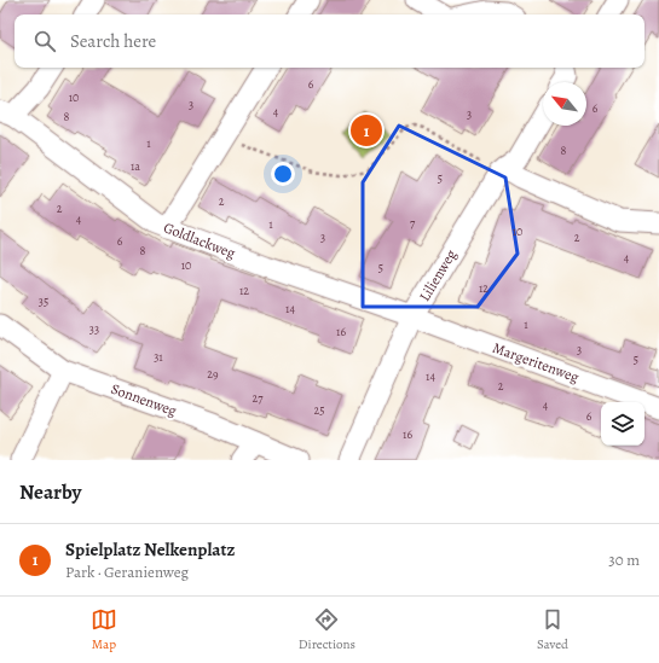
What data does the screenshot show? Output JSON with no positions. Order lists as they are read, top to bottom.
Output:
{
  "streets": {
    "street": [
      "Goldlackweg",
      "Lilienweg",
      "Margeritenweg",
      "Sonnenweg"
    ]
  },
  "crossings": [
    ["Goldlackweg", "Lilienweg"],
    ["Goldlackweg", "Margeritenweg"],
    ["Lilienweg", "Margeritenweg"]
  ],
  "house_numbers": [
    "6",
    "10",
    "3",
    "6",
    "4",
    "3",
    "8",
    "1",
    "8",
    "1a",
    "5",
    "2",
    "2",
    "4",
    "7",
    "1",
    "10",
    "3",
    "2",
    "6",
    "8",
    "4",
    "10",
    "5",
    "12",
    "12",
    "35",
    "14",
    "1",
    "33",
    "16",
    "3",
    "31",
    "5",
    "29",
    "14",
    "2",
    "27",
    "4",
    "25",
    "6",
    "16"
  ],
  "north": "top left",
  "page": {
    "search": "Search here",
    "pins": "1",
    "heading": "Nearby",
    "list": [
      {
        "mark": "1",
        "name": "Spielplatz Nelkenplatz",
        "note": "Park · Geranienweg",
        "value": "30 m"
      }
    ],
    "nav": ["Map", "Directions", "Saved"]
  }
}
